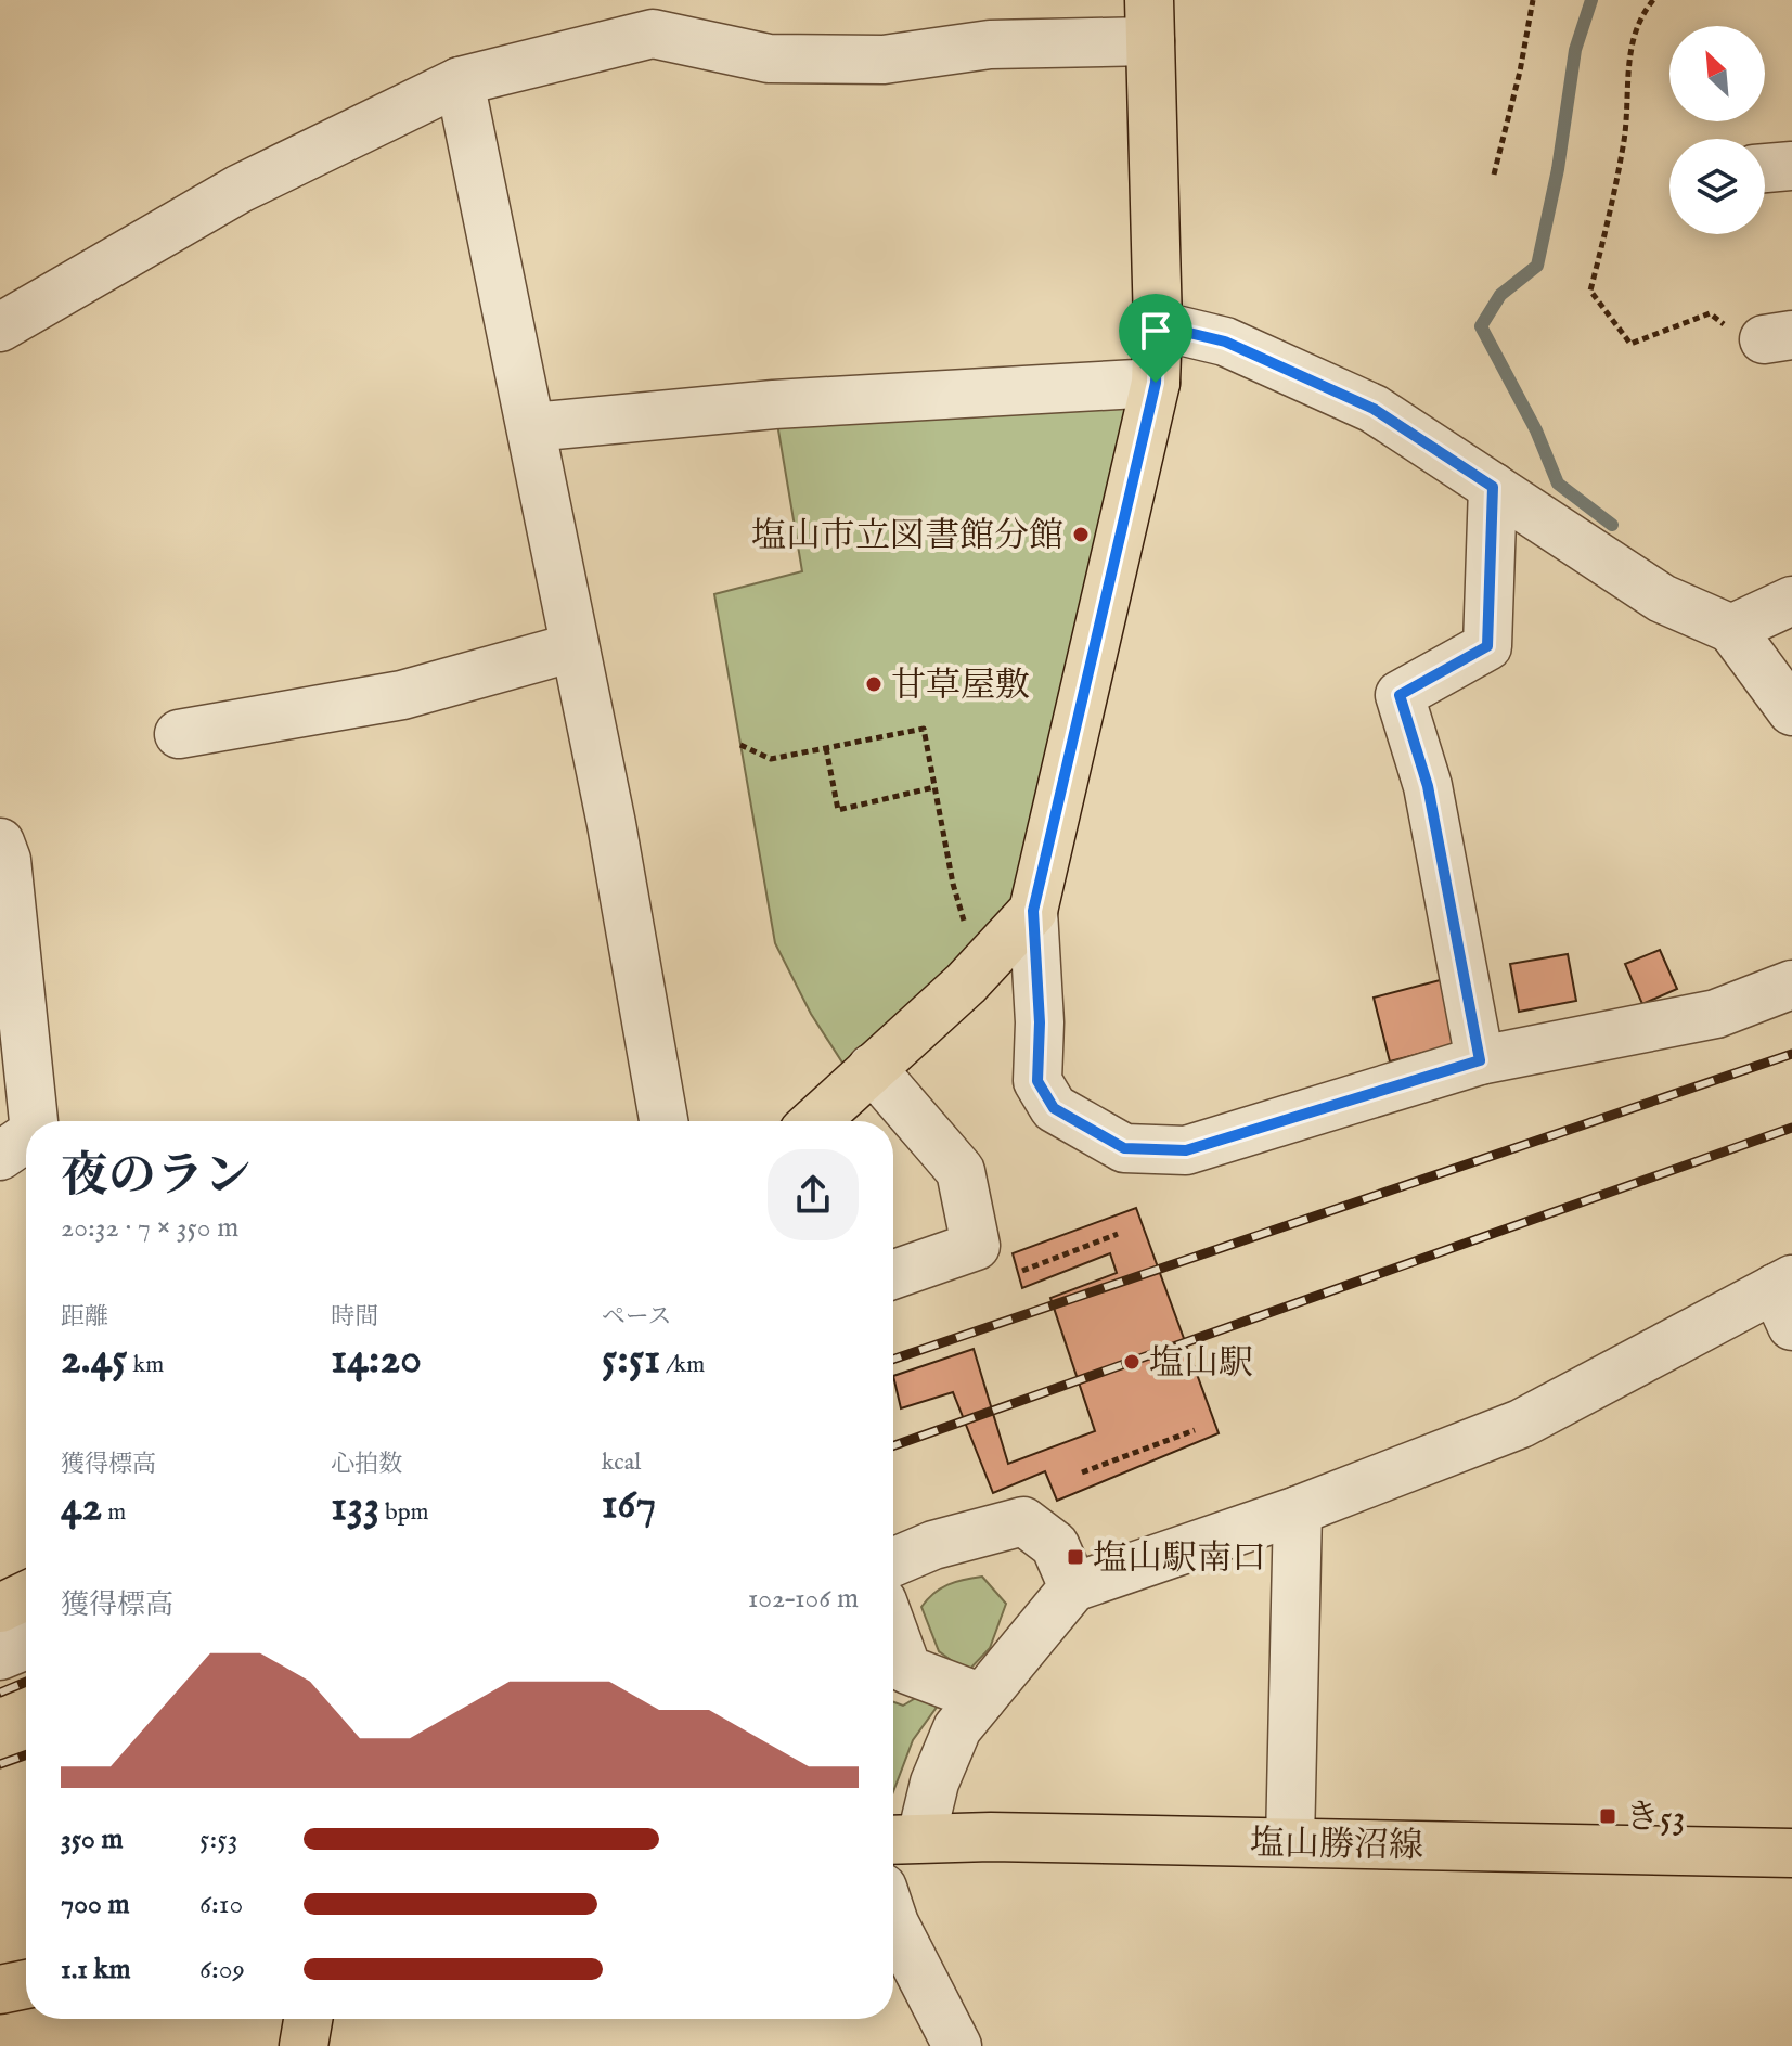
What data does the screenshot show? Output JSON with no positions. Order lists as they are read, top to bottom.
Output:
{
  "streets": {
    "main road": ["塩山勝沼線"]
  },
  "places": {
    "other": ["塩山市立図書館分館", "甘草屋敷", "塩山駅"],
    "transit": ["塩山駅南口", "き53"]
  },
  "north": "top left",
  "page": {
    "heading": ["夜のラン", "20:32 · 7 × 350 m"],
    "stats": [
      ["距離", "2.45 km"],
      ["時間", "14:20"],
      ["ペース", "5:51 /km"],
      ["獲得標高", "42 m"],
      ["心拍数", "133 bpm"],
      ["kcal", "167"]
    ],
    "chart": ["獲得標高", "102–106 m"],
    "list": [
      {
        "name": "350 m",
        "note": "5:53"
      },
      {
        "name": "700 m",
        "note": "6:10"
      },
      {
        "name": "1.1 km",
        "note": "6:09"
      }
    ]
  }
}
